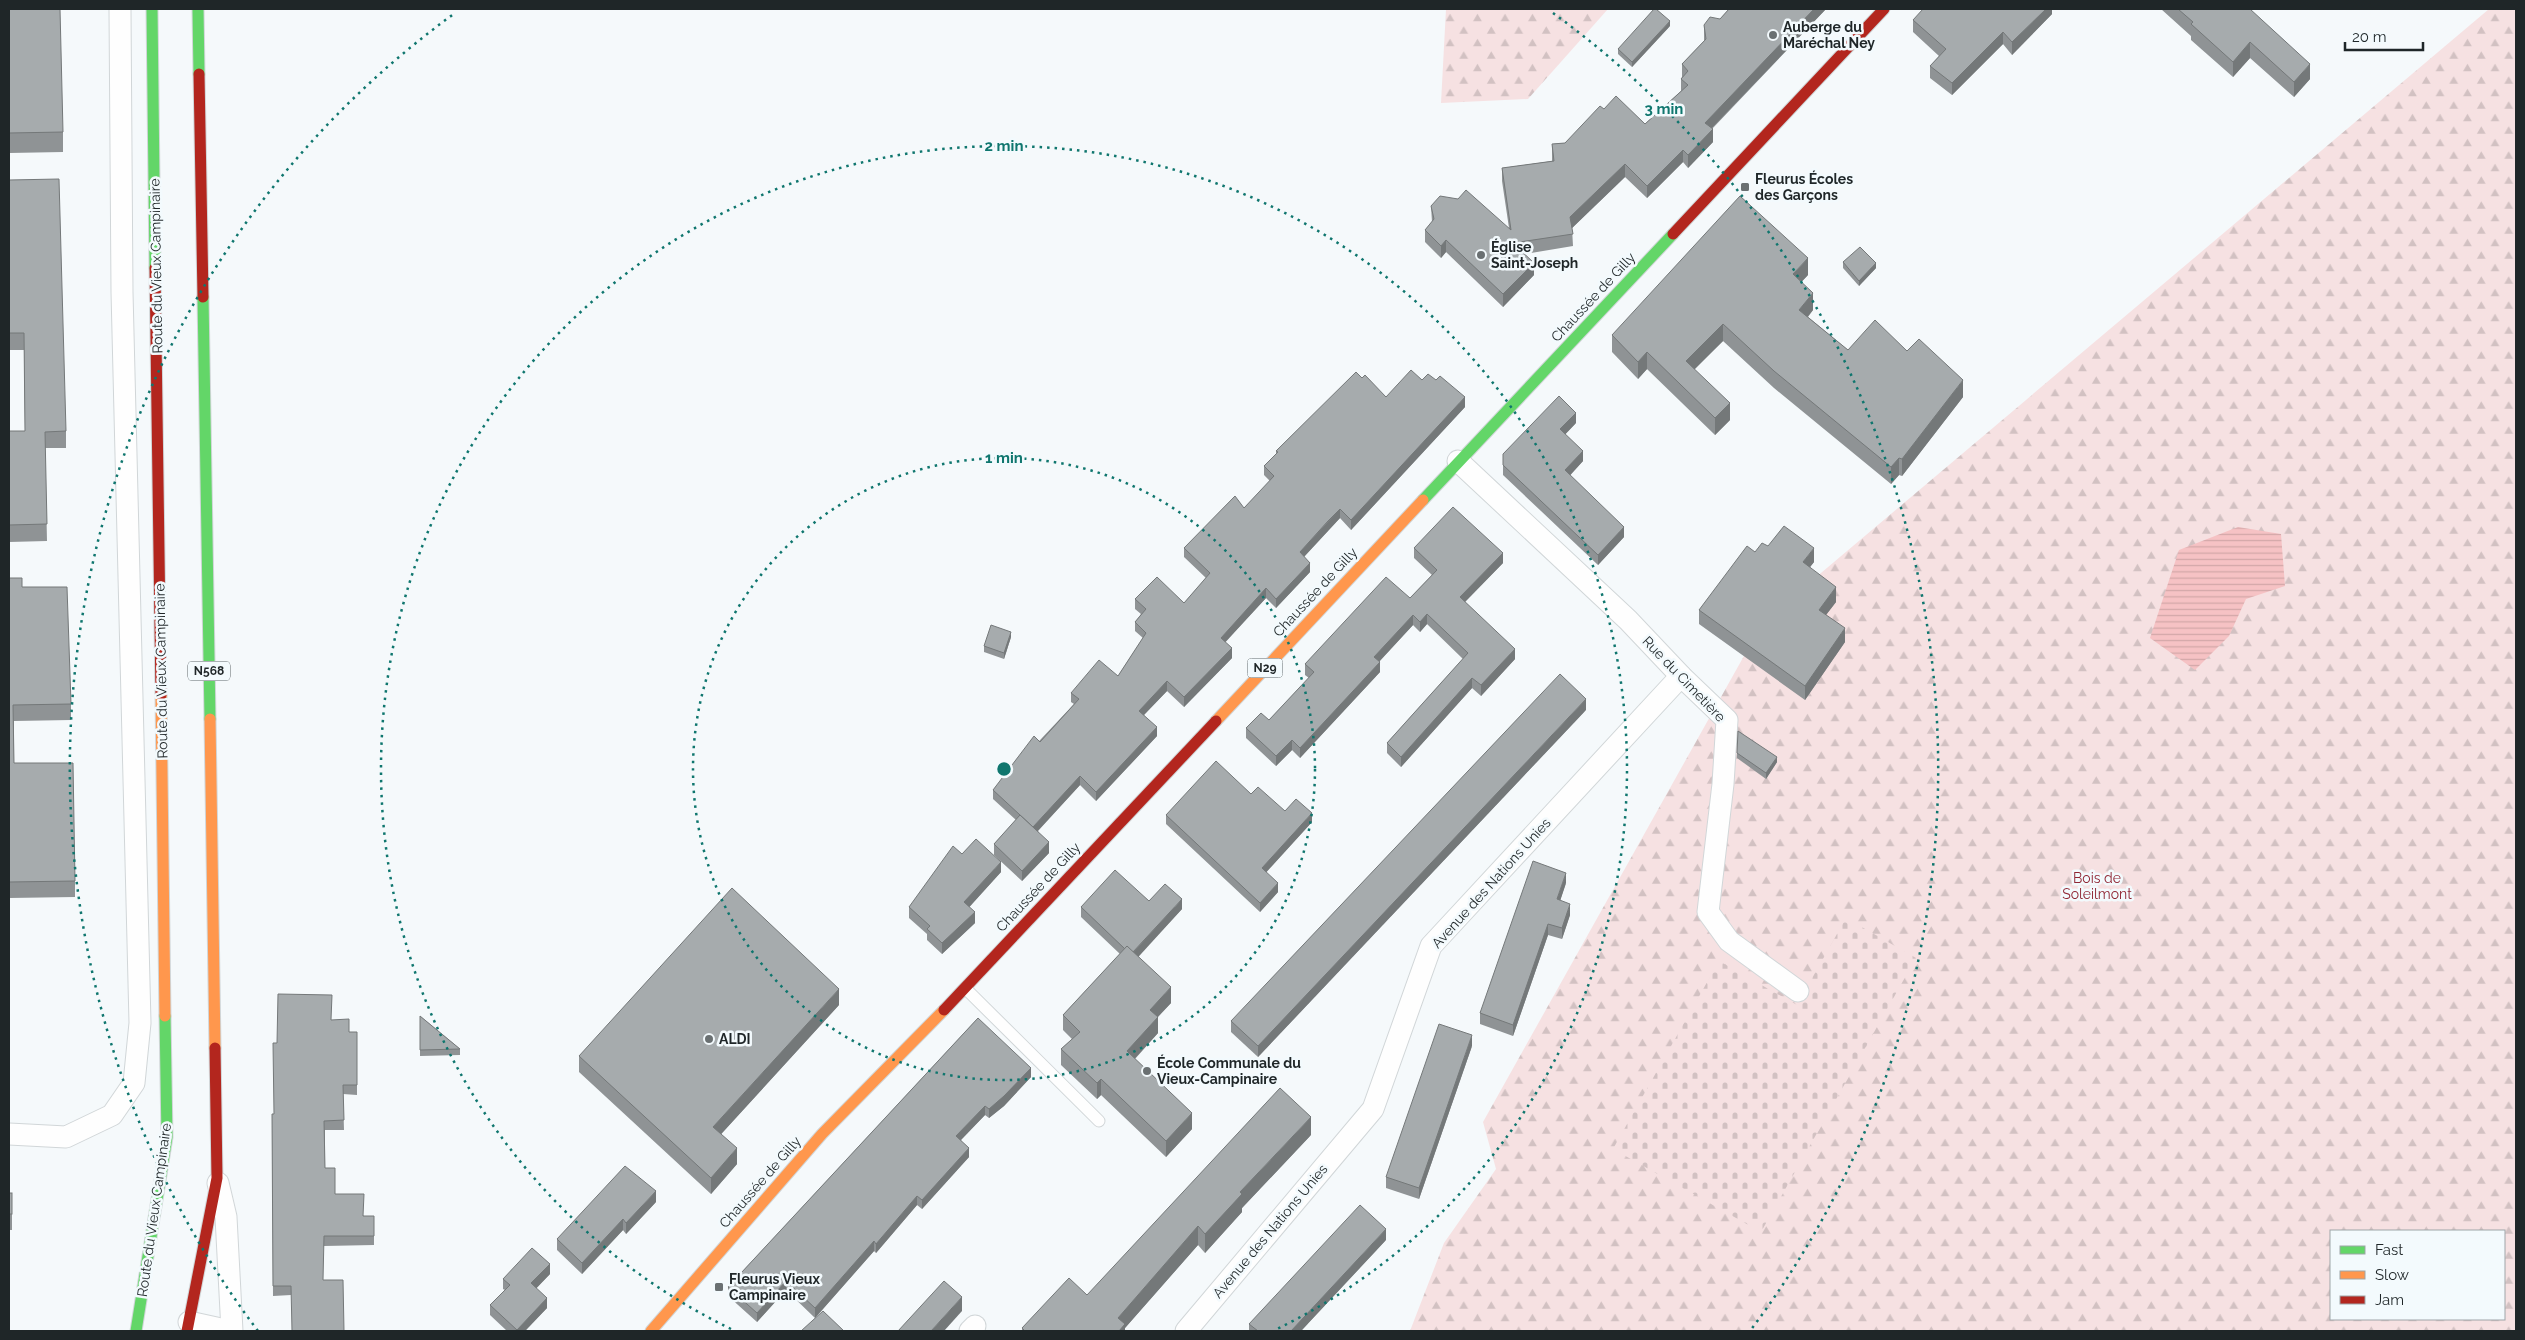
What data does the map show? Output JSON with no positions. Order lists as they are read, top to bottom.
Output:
{
  "streets": {
    "main road": [
      "Route du Vieux Campinaire",
      "Chaussée de Gilly",
      "N29",
      "N568"
    ],
    "street": ["Rue du Cimetière", "Avenue des Nations Unies"]
  },
  "crossings": [
    ["Chaussée de Gilly", "Rue du Cimetière"],
    ["Rue du Cimetière", "Avenue des Nations Unies"]
  ],
  "parks": ["Bois de Soleilmont"],
  "places": {
    "other": [
      "Auberge du Maréchal Ney",
      "Église Saint-Joseph",
      "ALDI",
      "École Communale du Vieux-Campinaire"
    ],
    "transit": ["Fleurus Écoles des Garçons", "Fleurus Vieux Campinaire"]
  },
  "legend": ["Fast", "Slow", "Jam"],
  "scale_bar": "20 m",
  "rings": ["3 min", "2 min", "1 min"]
}
